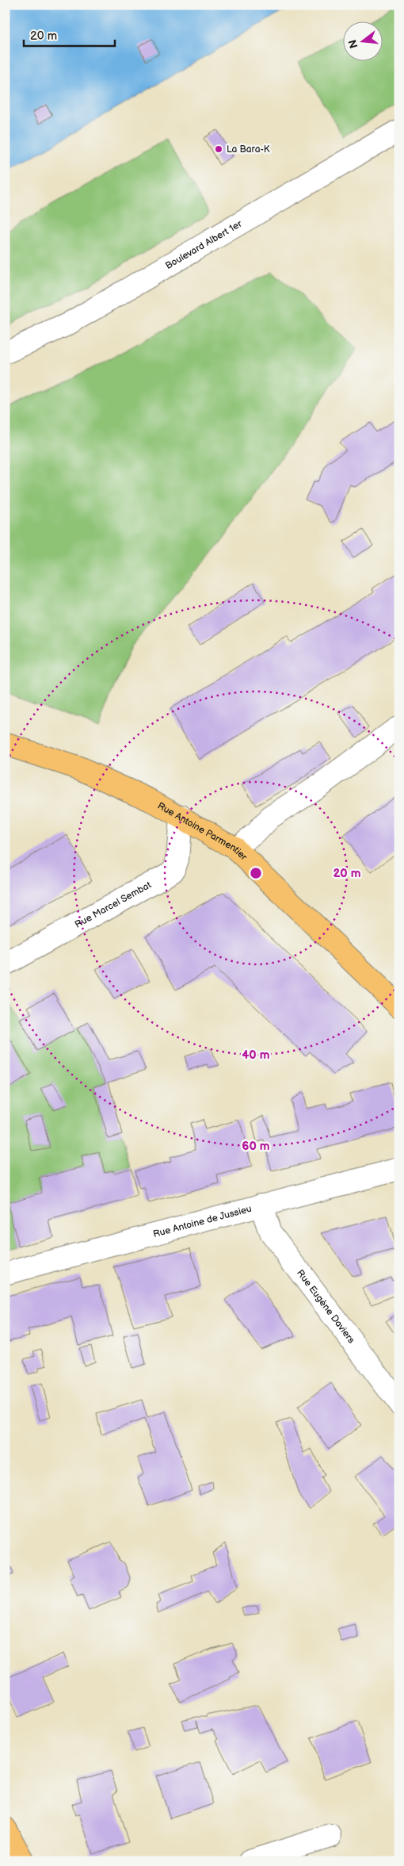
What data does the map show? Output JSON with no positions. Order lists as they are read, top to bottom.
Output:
{
  "streets": {
    "main road": ["Rue Antoine Parmentier"],
    "street": [
      "Boulevard Albert 1er",
      "Rue Marcel Sembat",
      "Rue Antoine de Jussieu",
      "Rue Eugène Daviers"
    ]
  },
  "crossings": [
    ["Rue Antoine Parmentier", "Rue Marcel Sembat"],
    ["Rue Antoine de Jussieu", "Rue Eugène Daviers"]
  ],
  "places": ["La Bara-K"],
  "scale_bar": "20 m",
  "north": "left",
  "rings": ["20 m", "40 m", "60 m"]
}
